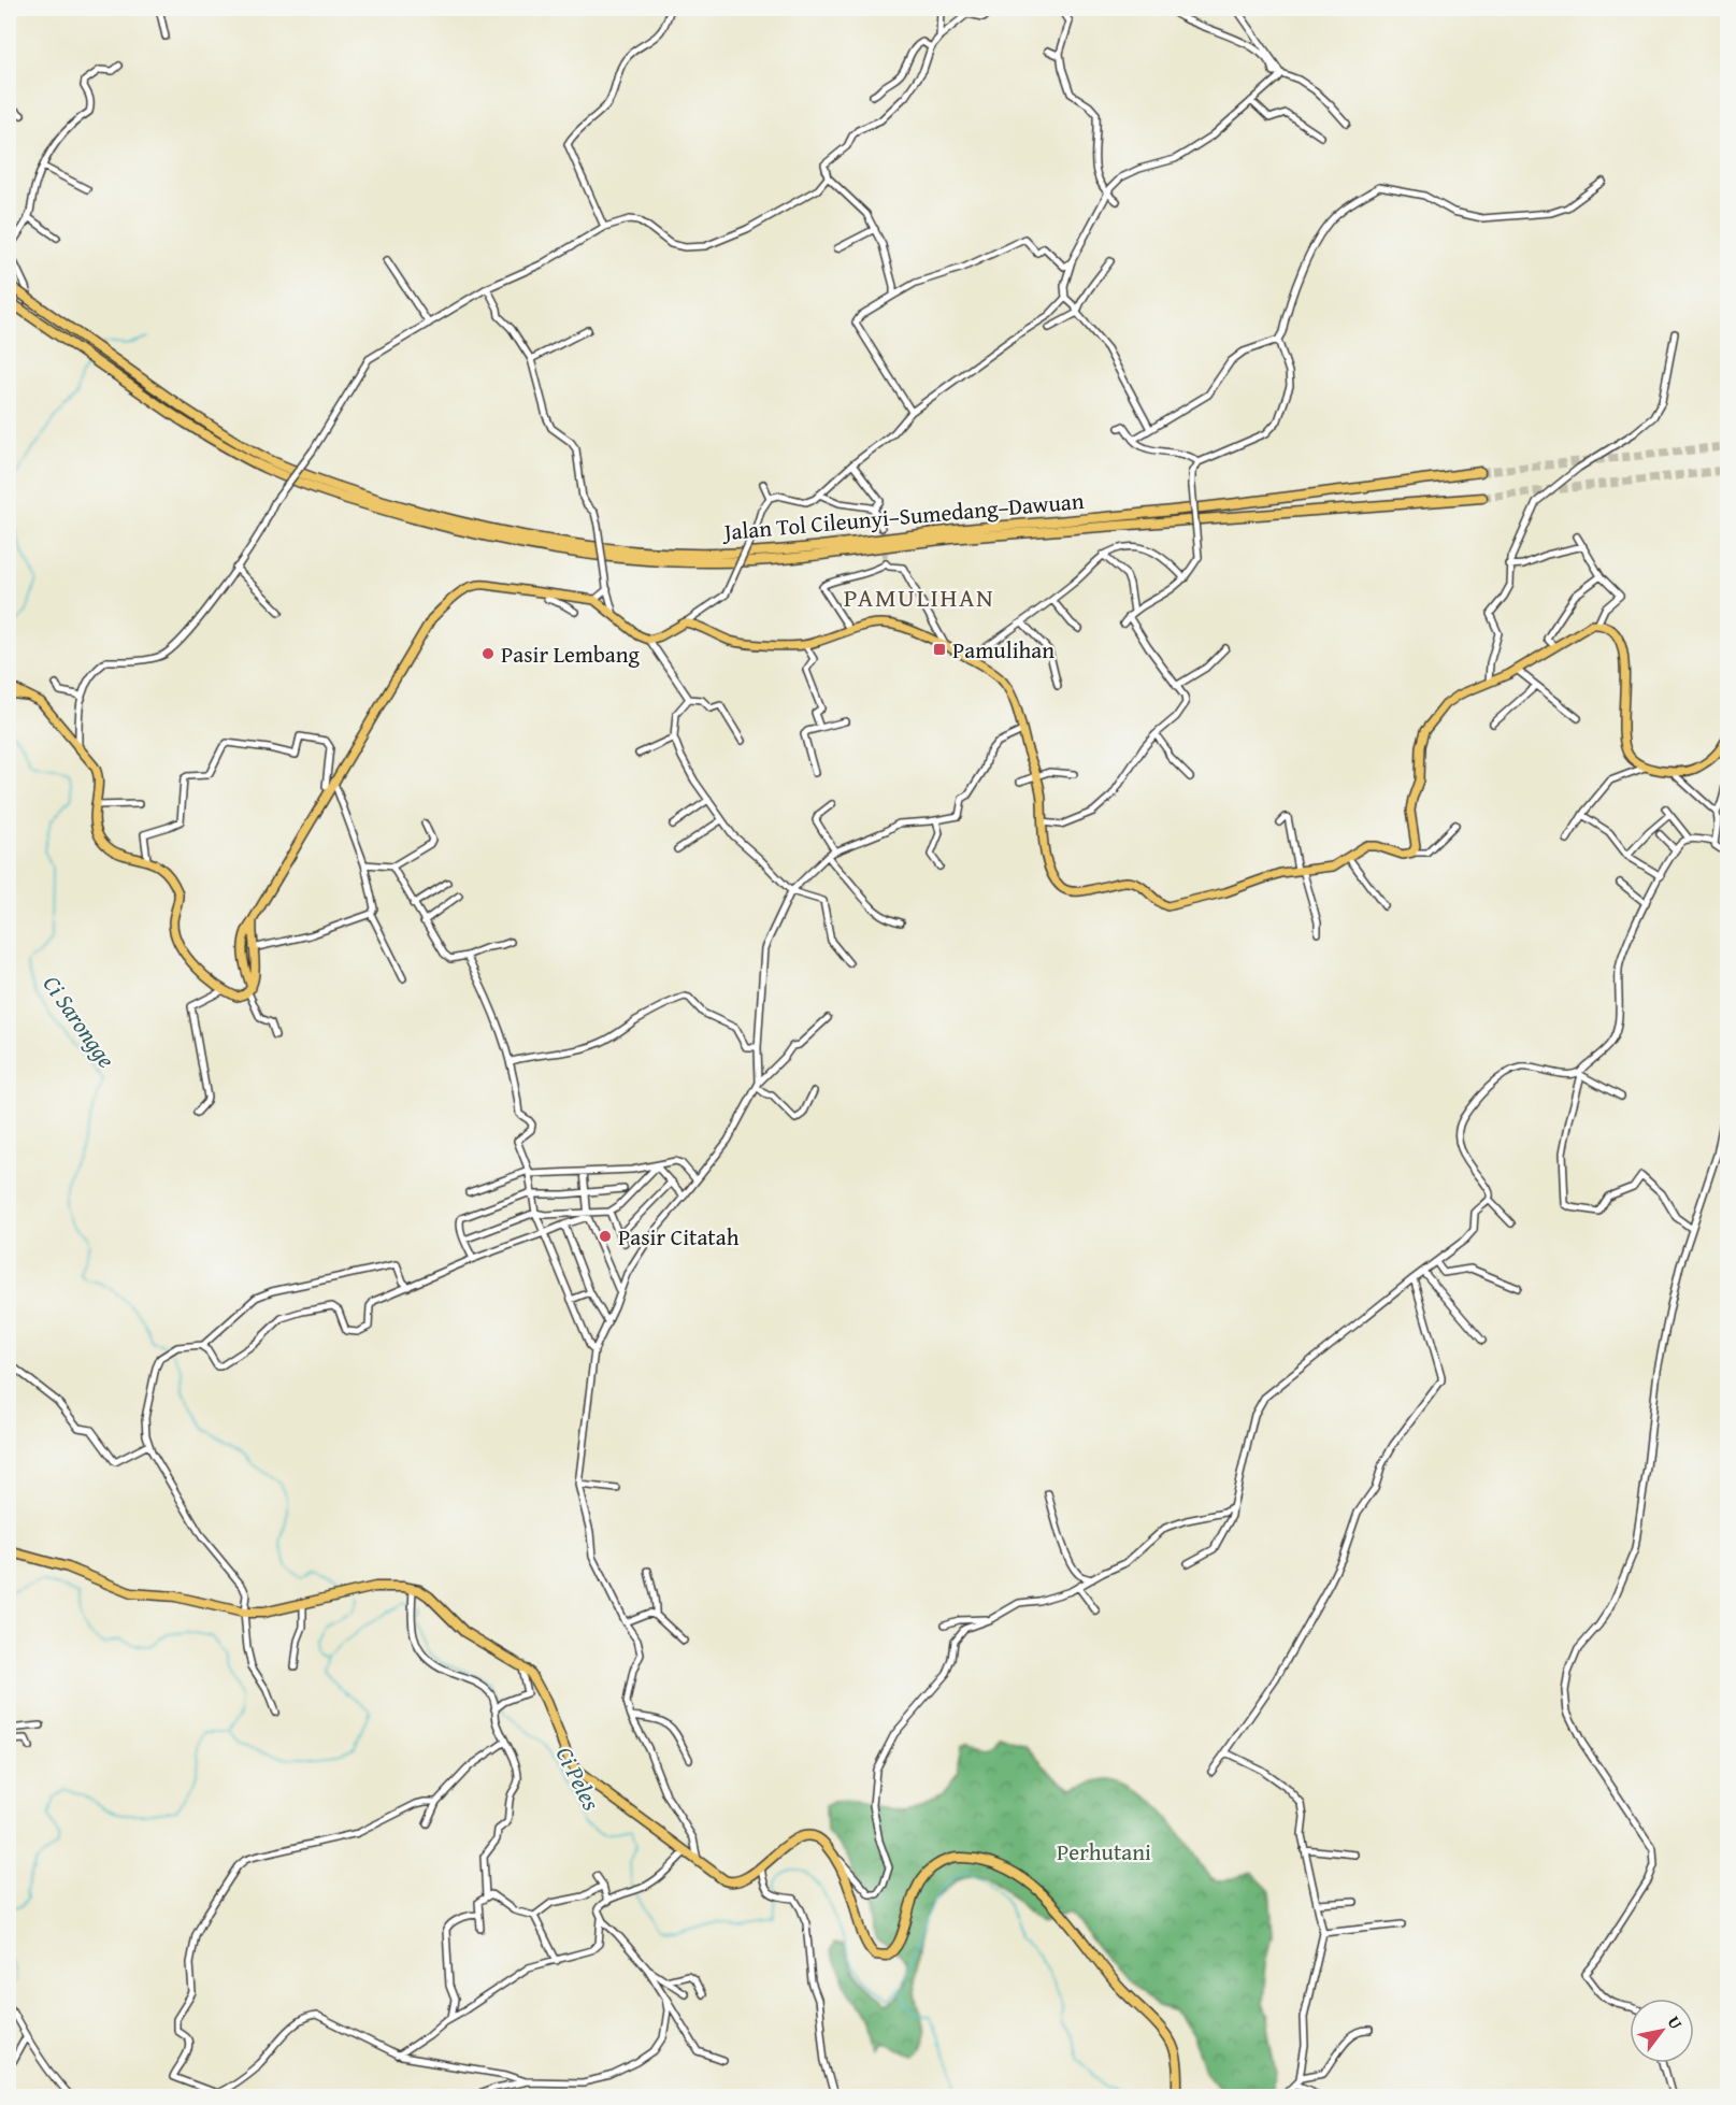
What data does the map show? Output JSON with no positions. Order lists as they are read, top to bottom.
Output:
{
  "streets": {
    "highway": ["Jalan Tol Cileunyi–Sumedang–Dawuan"]
  },
  "districts": ["PAMULIHAN"],
  "water": ["Ci Sarongge", "Ci Peles"],
  "parks": ["Perhutani"],
  "places": {
    "transit": ["Pamulihan"],
    "other": ["Pasir Lembang", "Pasir Citatah"]
  },
  "north": "top right"
}
